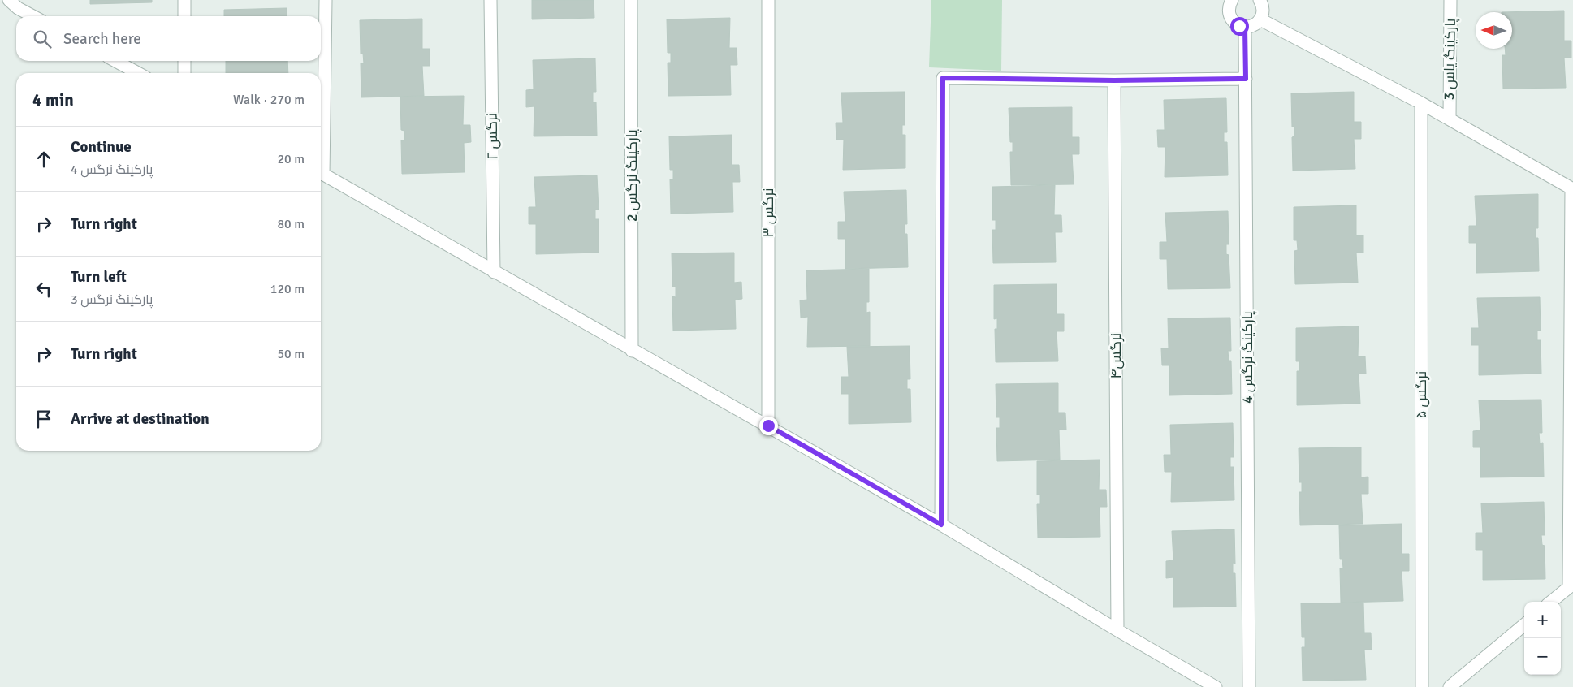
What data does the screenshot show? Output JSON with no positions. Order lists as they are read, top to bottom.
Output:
{
  "streets": {
    "street": [
      "پارکینگ یاس 3",
      "نرگس ۲",
      "پارکینگ نرگس 2",
      "نرگس ۳",
      "نرگس۴",
      "پارکینگ نرگس 4",
      "نرگس ۵"
    ]
  },
  "north": "left",
  "page": {
    "search": "Search here",
    "heading": ["4 min", "Walk · 270 m"],
    "list": [
      ["Continue", "پارکینگ نرگس 4", "20 m"],
      ["Turn right", "80 m"],
      ["Turn left", "پارکینگ نرگس 3", "120 m"],
      ["Turn right", "50 m"],
      "Arrive at destination"
    ],
    "map_buttons": ["+", "−"]
  }
}
